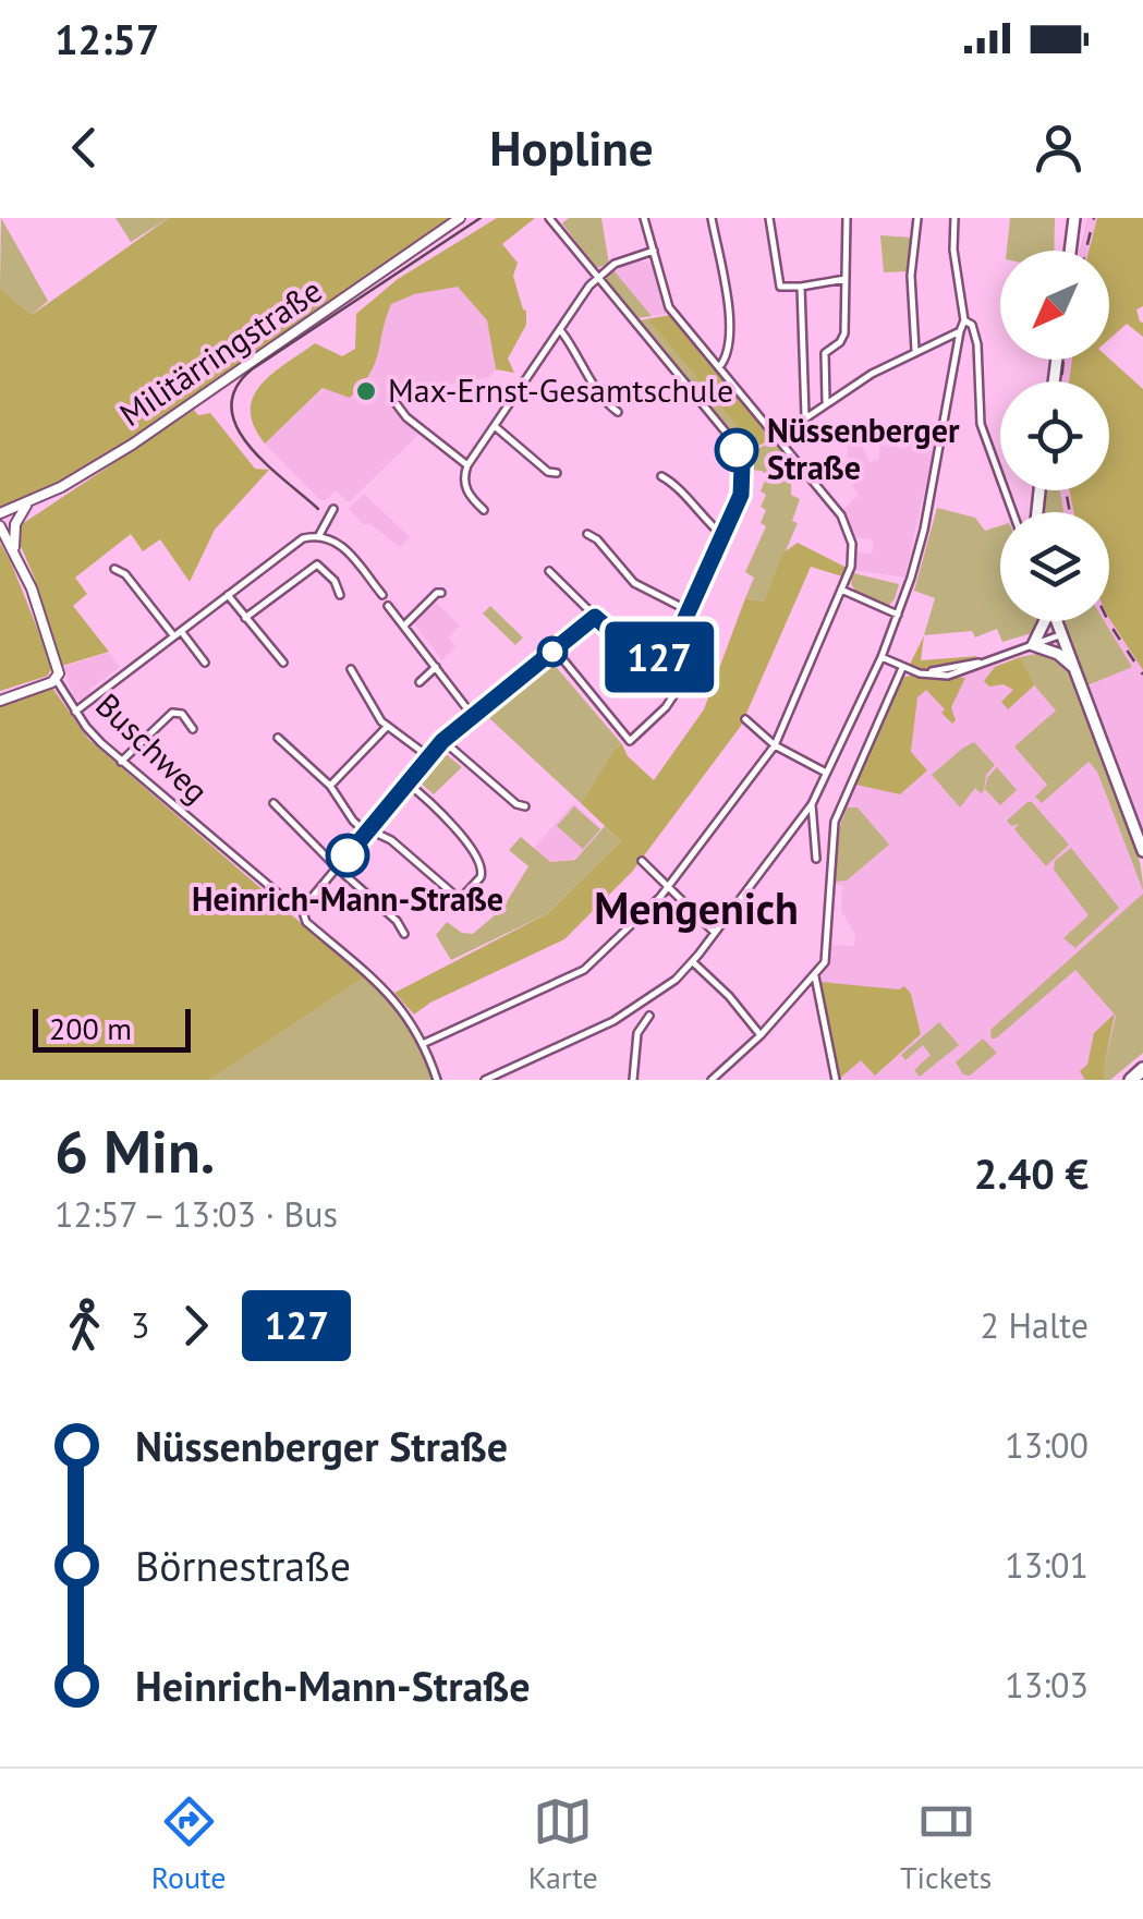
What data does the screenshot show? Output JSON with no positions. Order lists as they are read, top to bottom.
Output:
{
  "streets": {
    "main road": ["Militärringstraße", "Buschweg"]
  },
  "districts": ["Mengenich"],
  "places": ["Max-Ernst-Gesamtschule", "Nüssenberger Straße", "Heinrich-Mann-Straße"],
  "lines": ["bus line 127"],
  "scale_bar": "200 m",
  "north": "bottom left",
  "page": {
    "status": "12:57",
    "header": "Hopline",
    "on_map": "127",
    "scale": "200 m",
    "heading": ["6 Min.", "12:57 – 13:03 · Bus", "2.40 €"],
    "legs": ["3", "127", "2 Halte"],
    "list": [
      {
        "name": "Nüssenberger Straße",
        "value": "13:00"
      },
      {
        "name": "Börnestraße",
        "value": "13:01"
      },
      {
        "name": "Heinrich-Mann-Straße",
        "value": "13:03"
      }
    ],
    "tabs": ["Route", "Karte", "Tickets"]
  }
}
